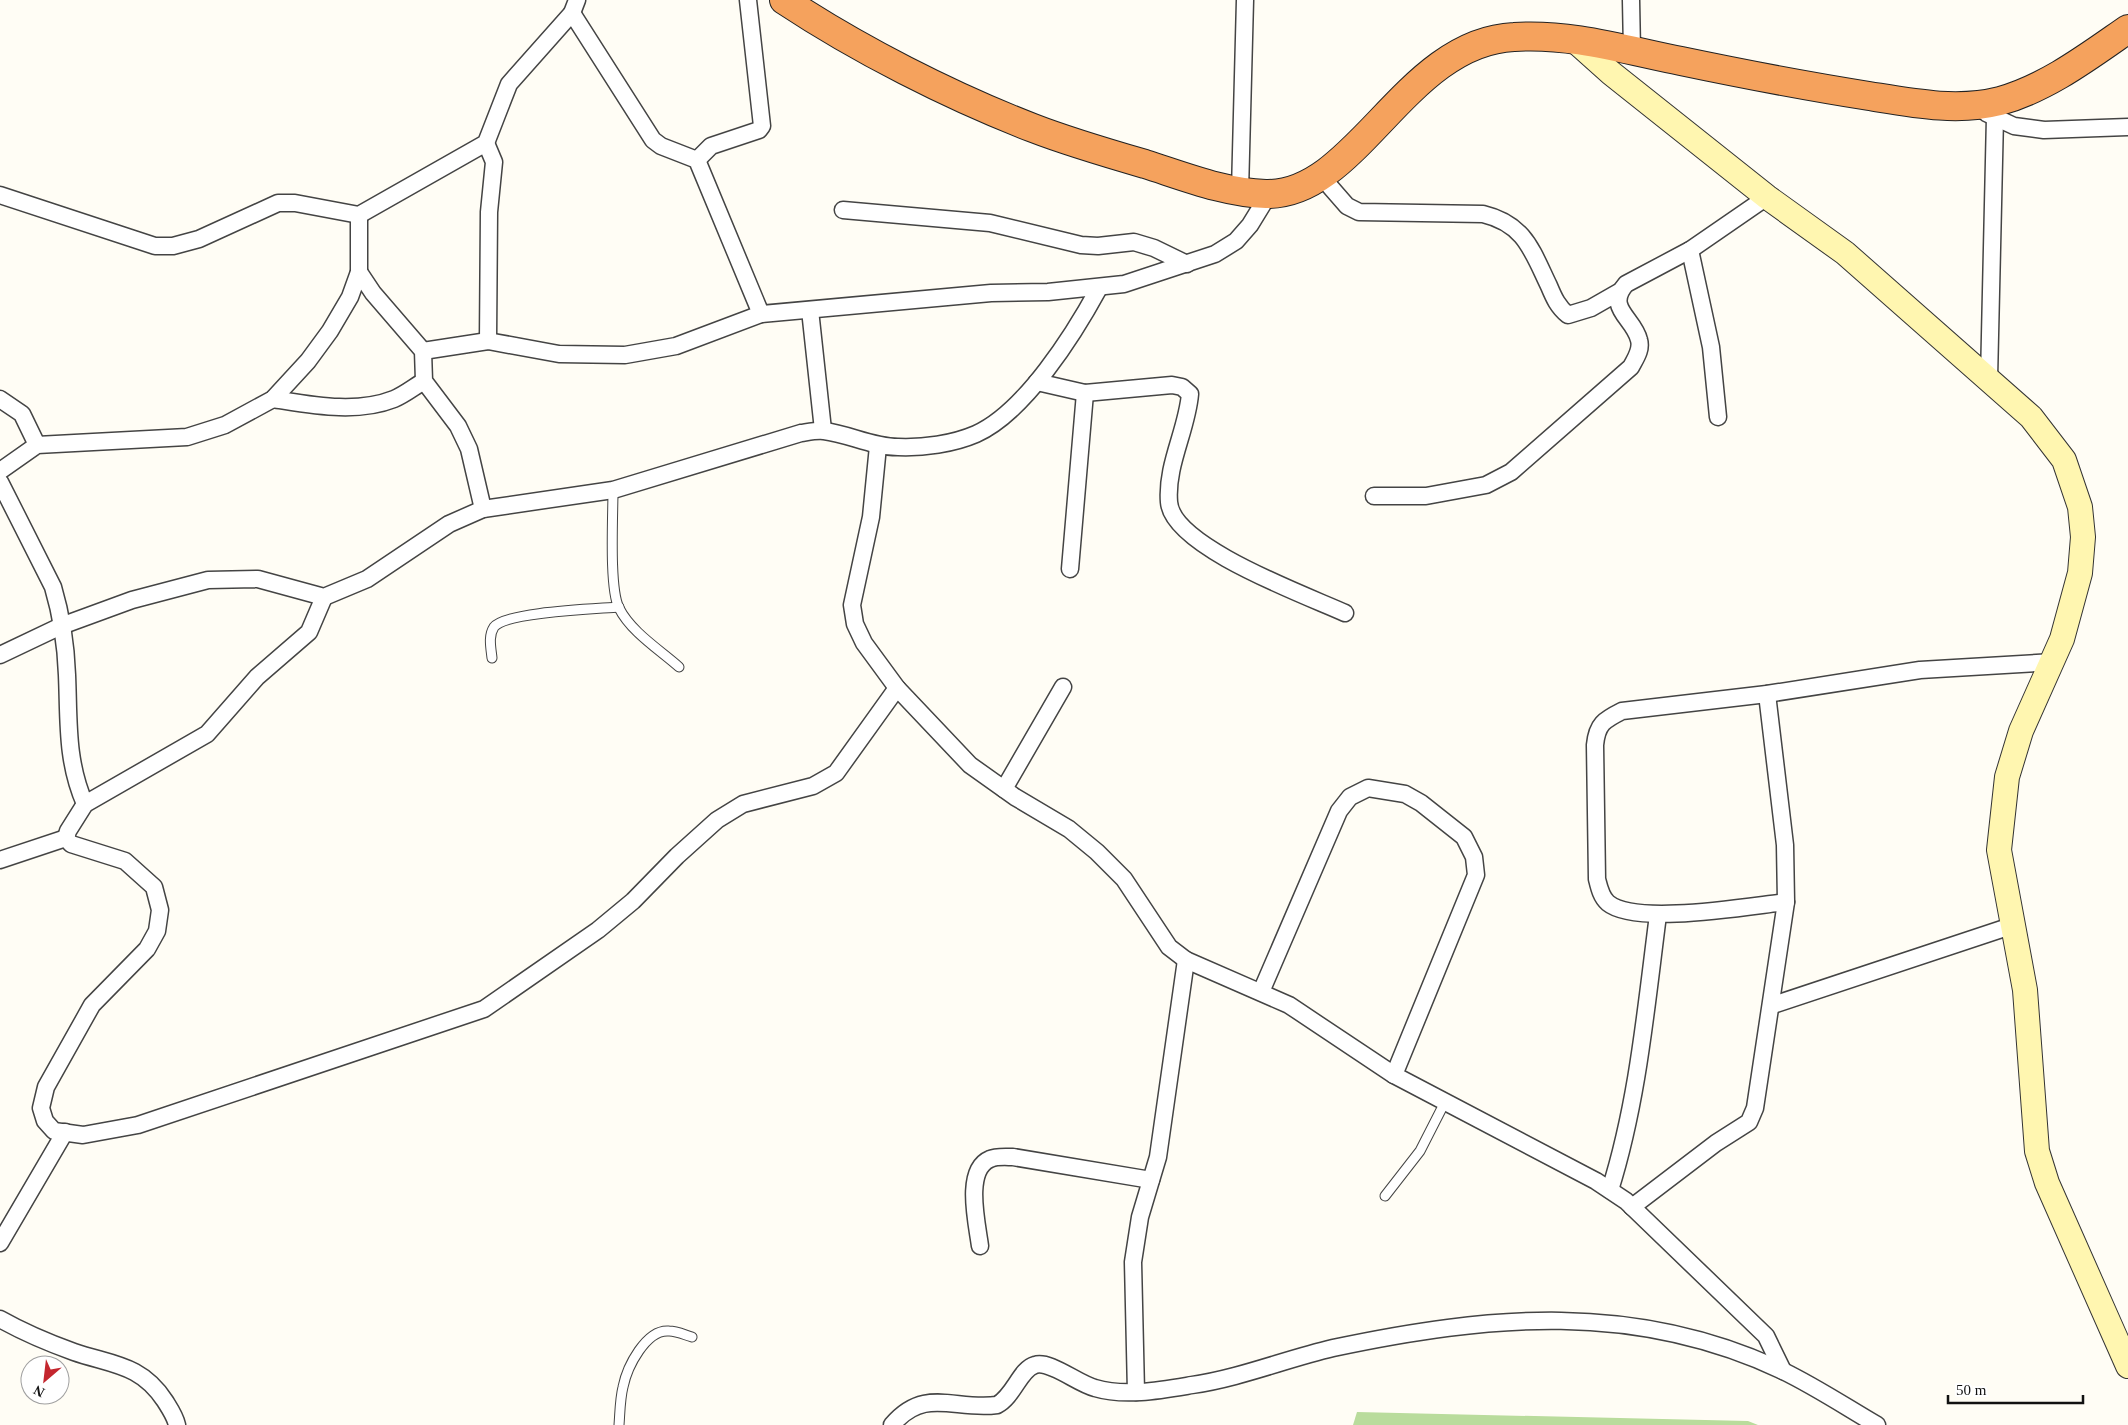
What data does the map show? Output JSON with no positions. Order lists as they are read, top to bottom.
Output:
{
  "scale_bar": "50 m",
  "north": "bottom left"
}
